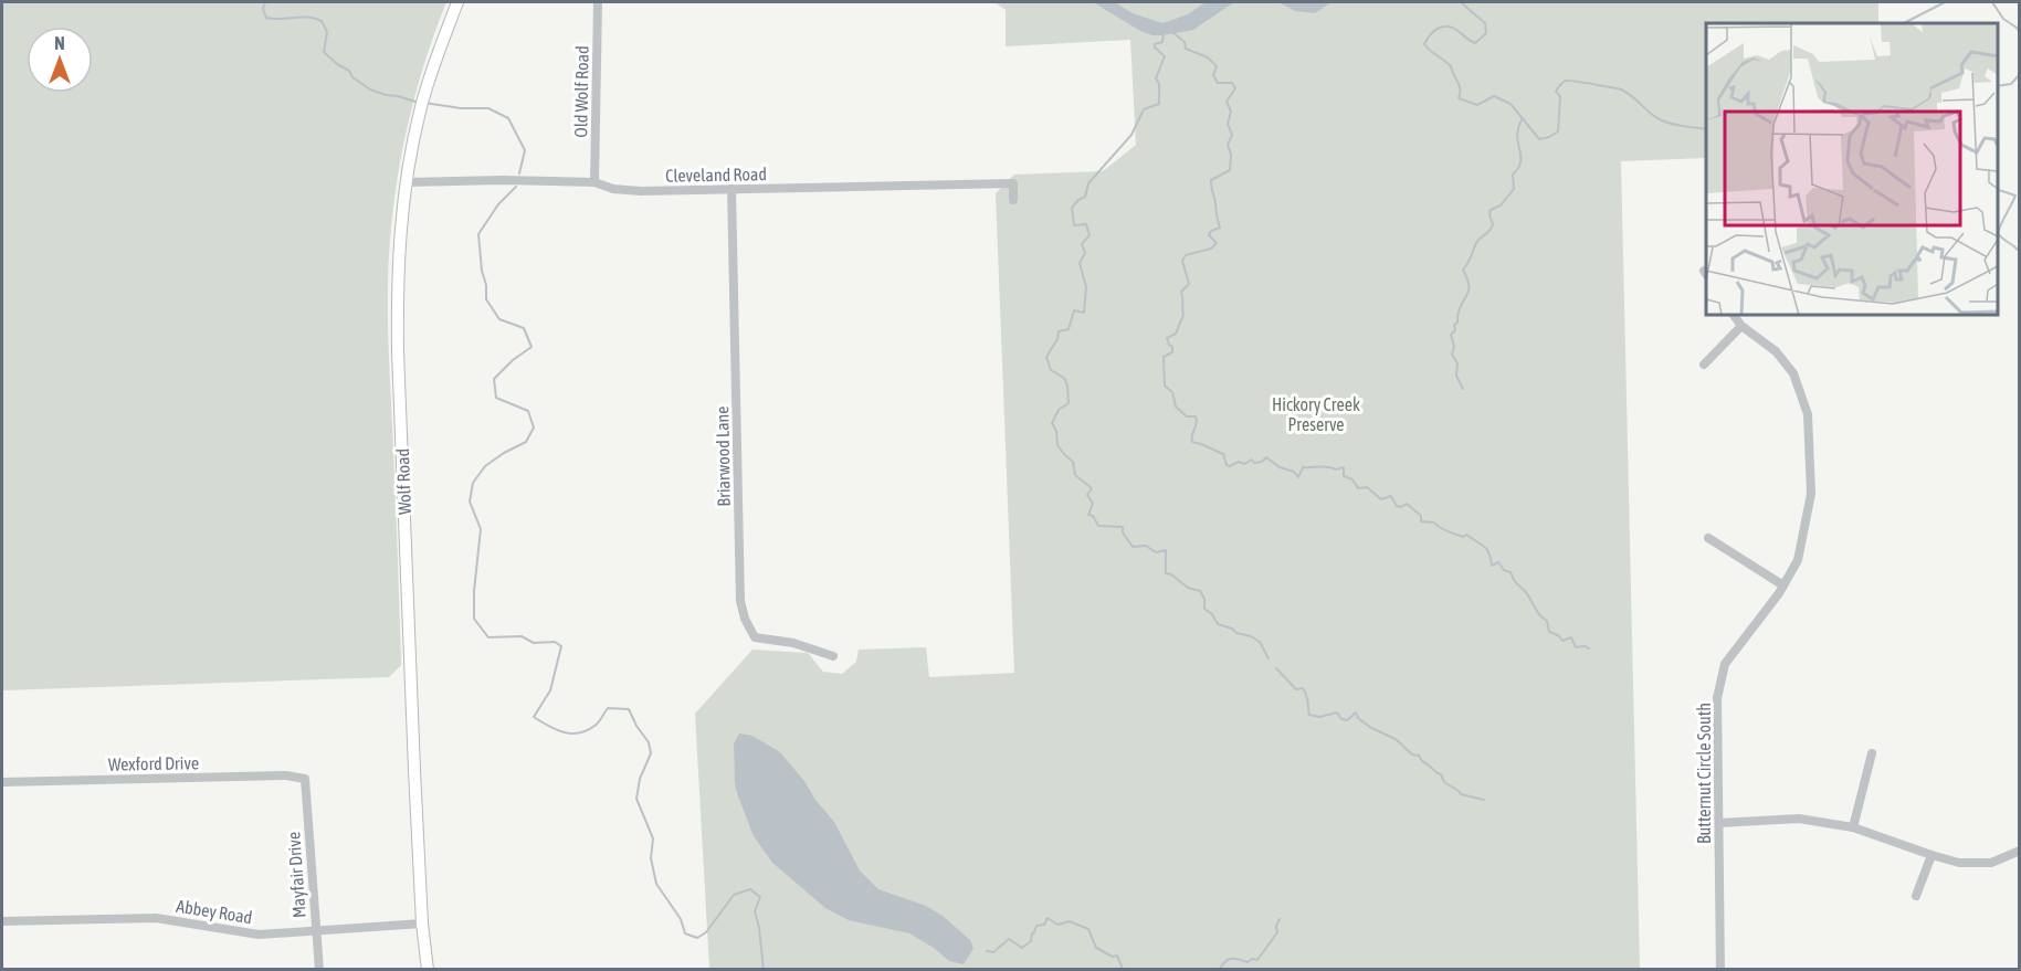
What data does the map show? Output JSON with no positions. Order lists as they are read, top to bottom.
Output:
{
  "streets": {
    "main road": ["Wolf Road"],
    "street": [
      "Old Wolf Road",
      "Cleveland Road",
      "Briarwood Lane",
      "Wexford Drive",
      "Butternut Circle South",
      "Mayfair Drive",
      "Abbey Road"
    ]
  },
  "crossings": [
    ["Old Wolf Road", "Cleveland Road"],
    ["Cleveland Road", "Briarwood Lane"],
    ["Cleveland Road", "Wolf Road"],
    ["Wolf Road", "Abbey Road"],
    ["Wexford Drive", "Mayfair Drive"],
    ["Mayfair Drive", "Abbey Road"]
  ],
  "parks": ["Hickory Creek Preserve"],
  "north": "top"
}
